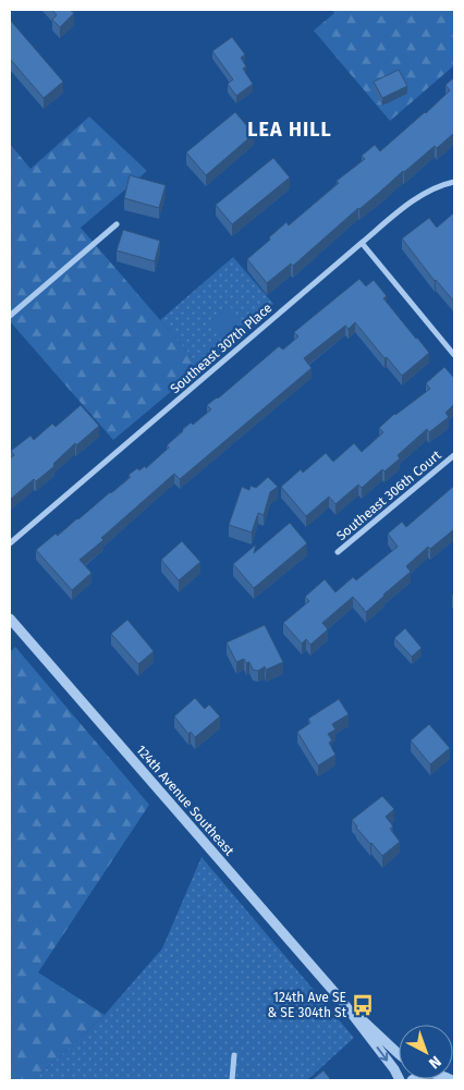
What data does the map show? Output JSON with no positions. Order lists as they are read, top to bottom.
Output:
{
  "streets": {
    "street": ["Southeast 307th Place", "Southeast 306th Court", "124th Avenue Southeast"]
  },
  "districts": ["LEA HILL"],
  "places": {
    "bus stop": ["124th Ave SE & SE 304th St"]
  },
  "north": "bottom right"
}
